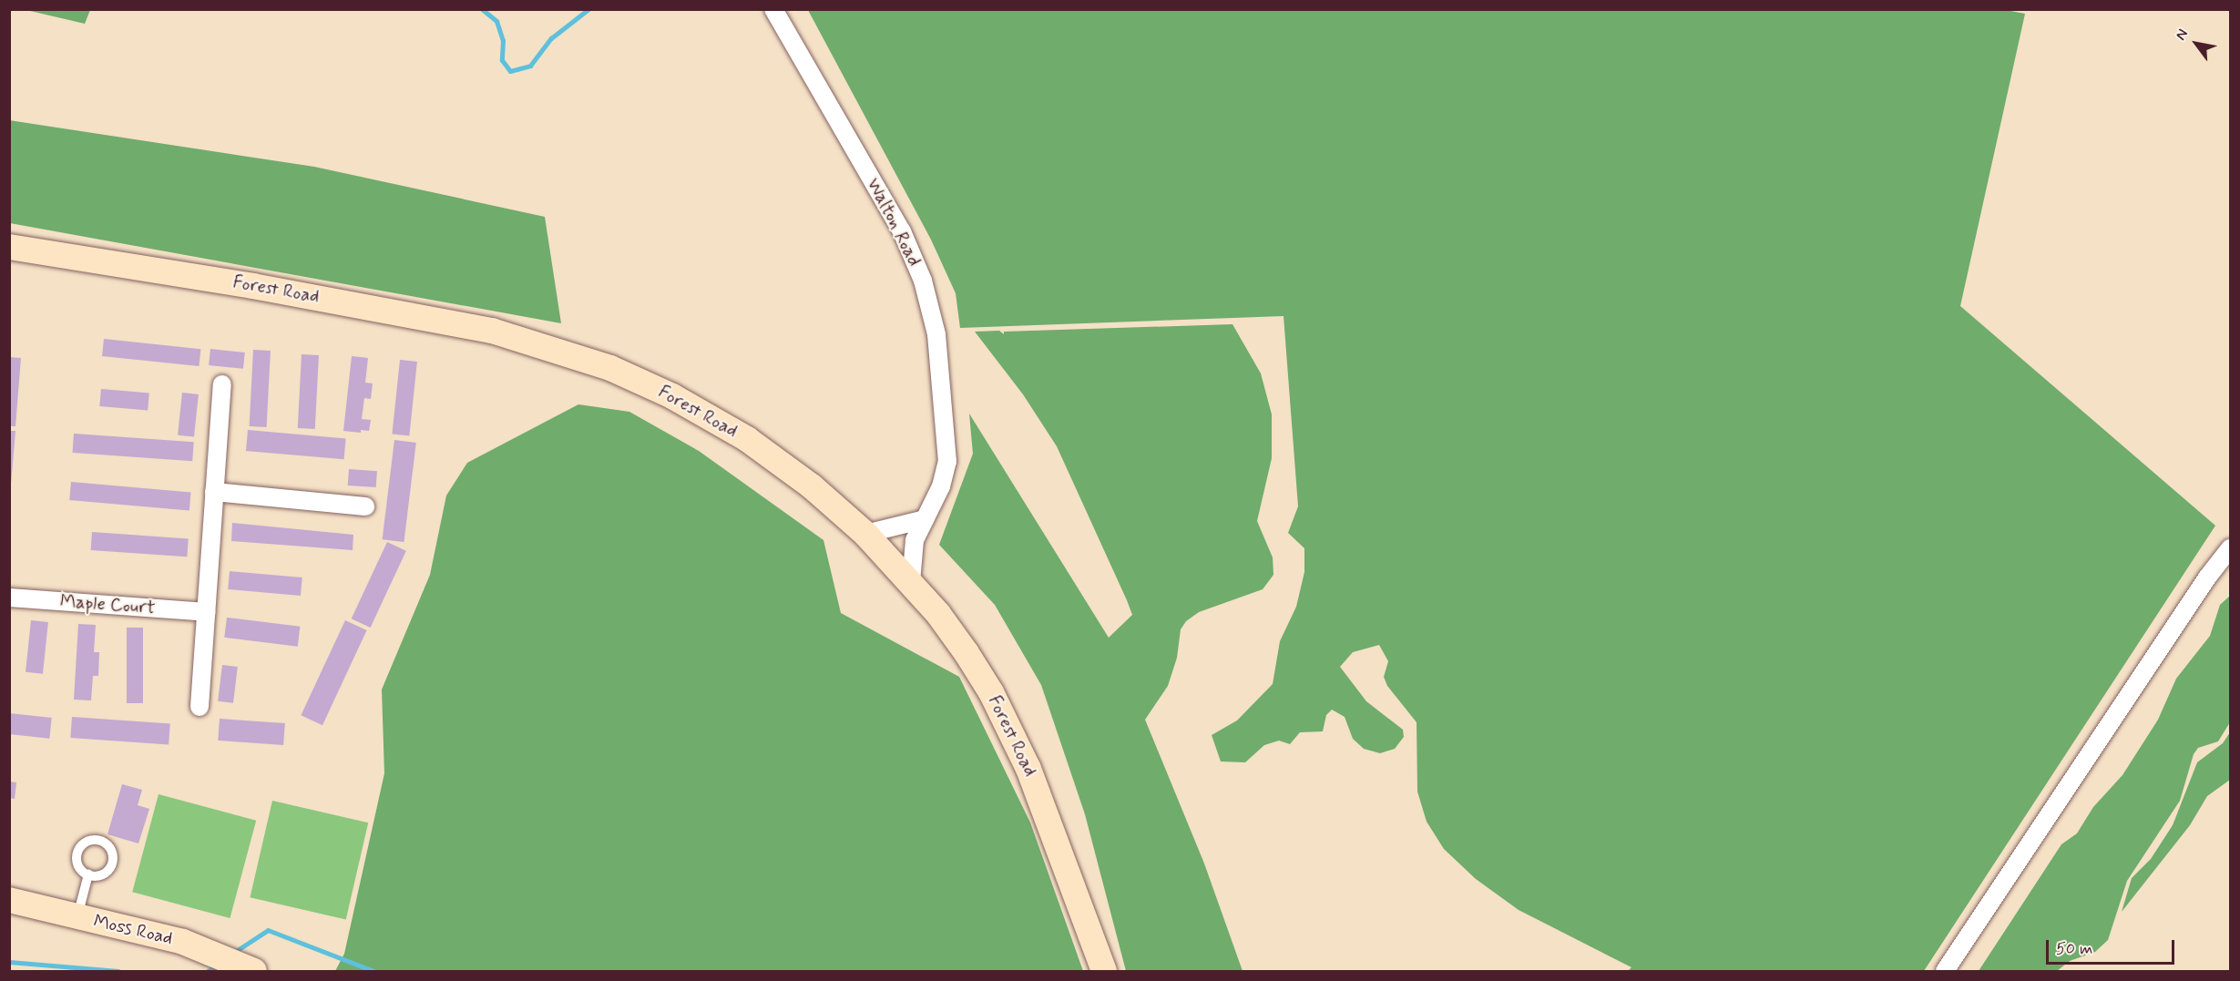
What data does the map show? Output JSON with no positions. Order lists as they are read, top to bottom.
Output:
{
  "streets": {
    "street": [
      "Walton Road",
      "Forest Road",
      "Maple Court",
      "Moss Road"
    ]
  },
  "crossings": [
    ["Walton Road", "Forest Road"]
  ],
  "scale_bar": "50 m",
  "north": "top left"
}
